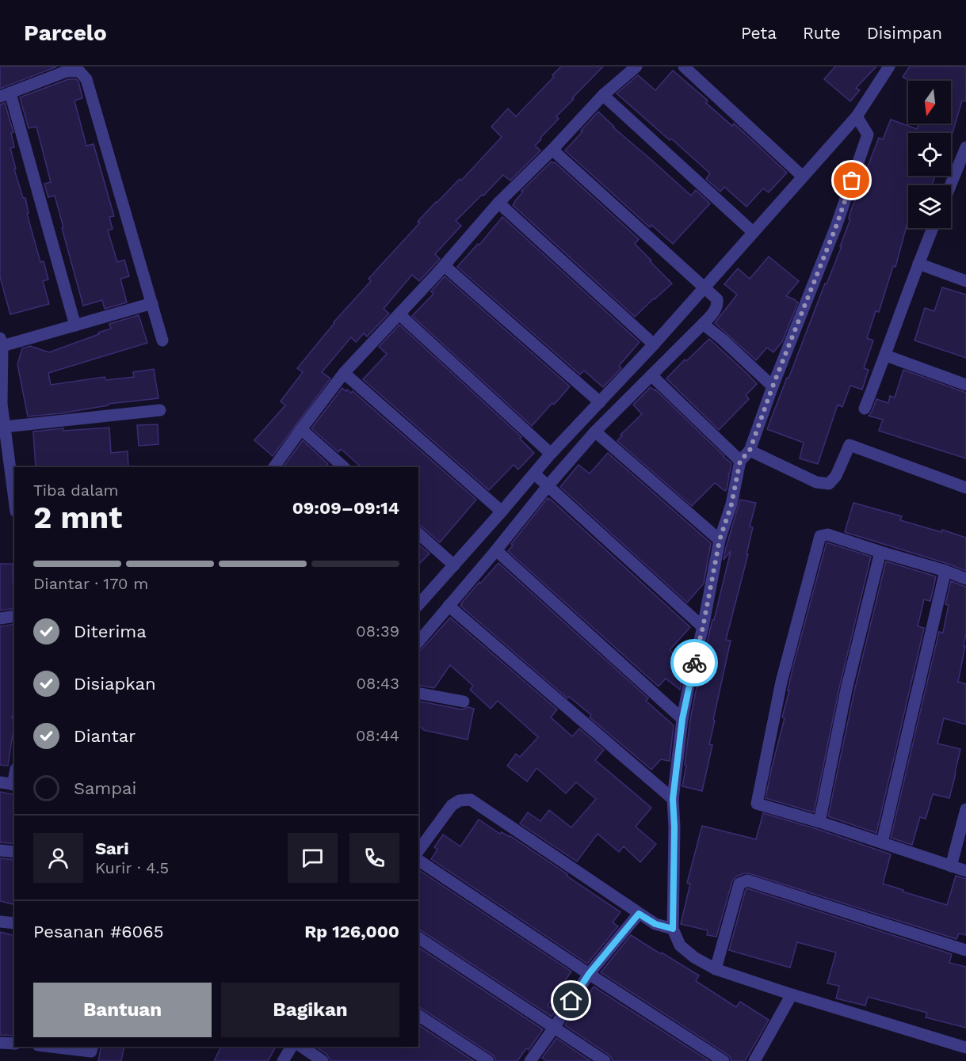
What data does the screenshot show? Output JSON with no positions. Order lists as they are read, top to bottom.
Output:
{
  "north": "bottom",
  "page": {
    "header": "Parcelo",
    "nav": ["Peta", "Rute", "Disimpan"],
    "heading": ["2 mnt", "Tiba dalam", "09:09–09:14"],
    "panel": [
      "Sari",
      "Kurir · 4.5",
      "Pesanan #6065",
      "Rp 126,000"
    ],
    "bar": "Diantar · 170 m",
    "list": [
      ["Diterima", "08:39"],
      ["Disiapkan", "08:43"],
      ["Diantar", "08:44"],
      "Sampai"
    ],
    "buttons": ["Bantuan", "Bagikan"]
  }
}
